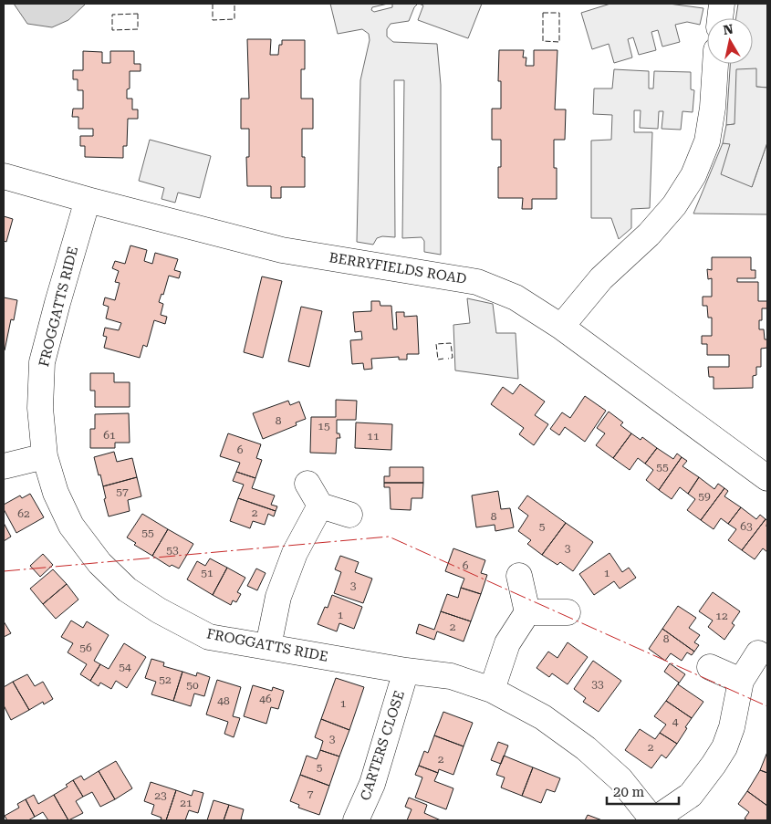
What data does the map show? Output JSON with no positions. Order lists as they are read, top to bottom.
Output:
{
  "streets": {
    "street": ["BERRYFIELDS ROAD", "FROGGATTS RIDE", "CARTERS CLOSE"]
  },
  "crossings": [
    ["BERRYFIELDS ROAD", "FROGGATTS RIDE"],
    ["FROGGATTS RIDE", "CARTERS CLOSE"]
  ],
  "house_numbers": [
    "8",
    "15",
    "61",
    "11",
    "6",
    "55",
    "57",
    "59",
    "2",
    "62",
    "8",
    "5",
    "63",
    "55",
    "3",
    "53",
    "6",
    "51",
    "1",
    "3",
    "1",
    "12",
    "2",
    "8",
    "56",
    "54",
    "52",
    "33",
    "50",
    "46",
    "48",
    "1",
    "4",
    "3",
    "2",
    "2",
    "5",
    "7",
    "23",
    "21"
  ],
  "scale_bar": "20 m",
  "north": "top"
}
